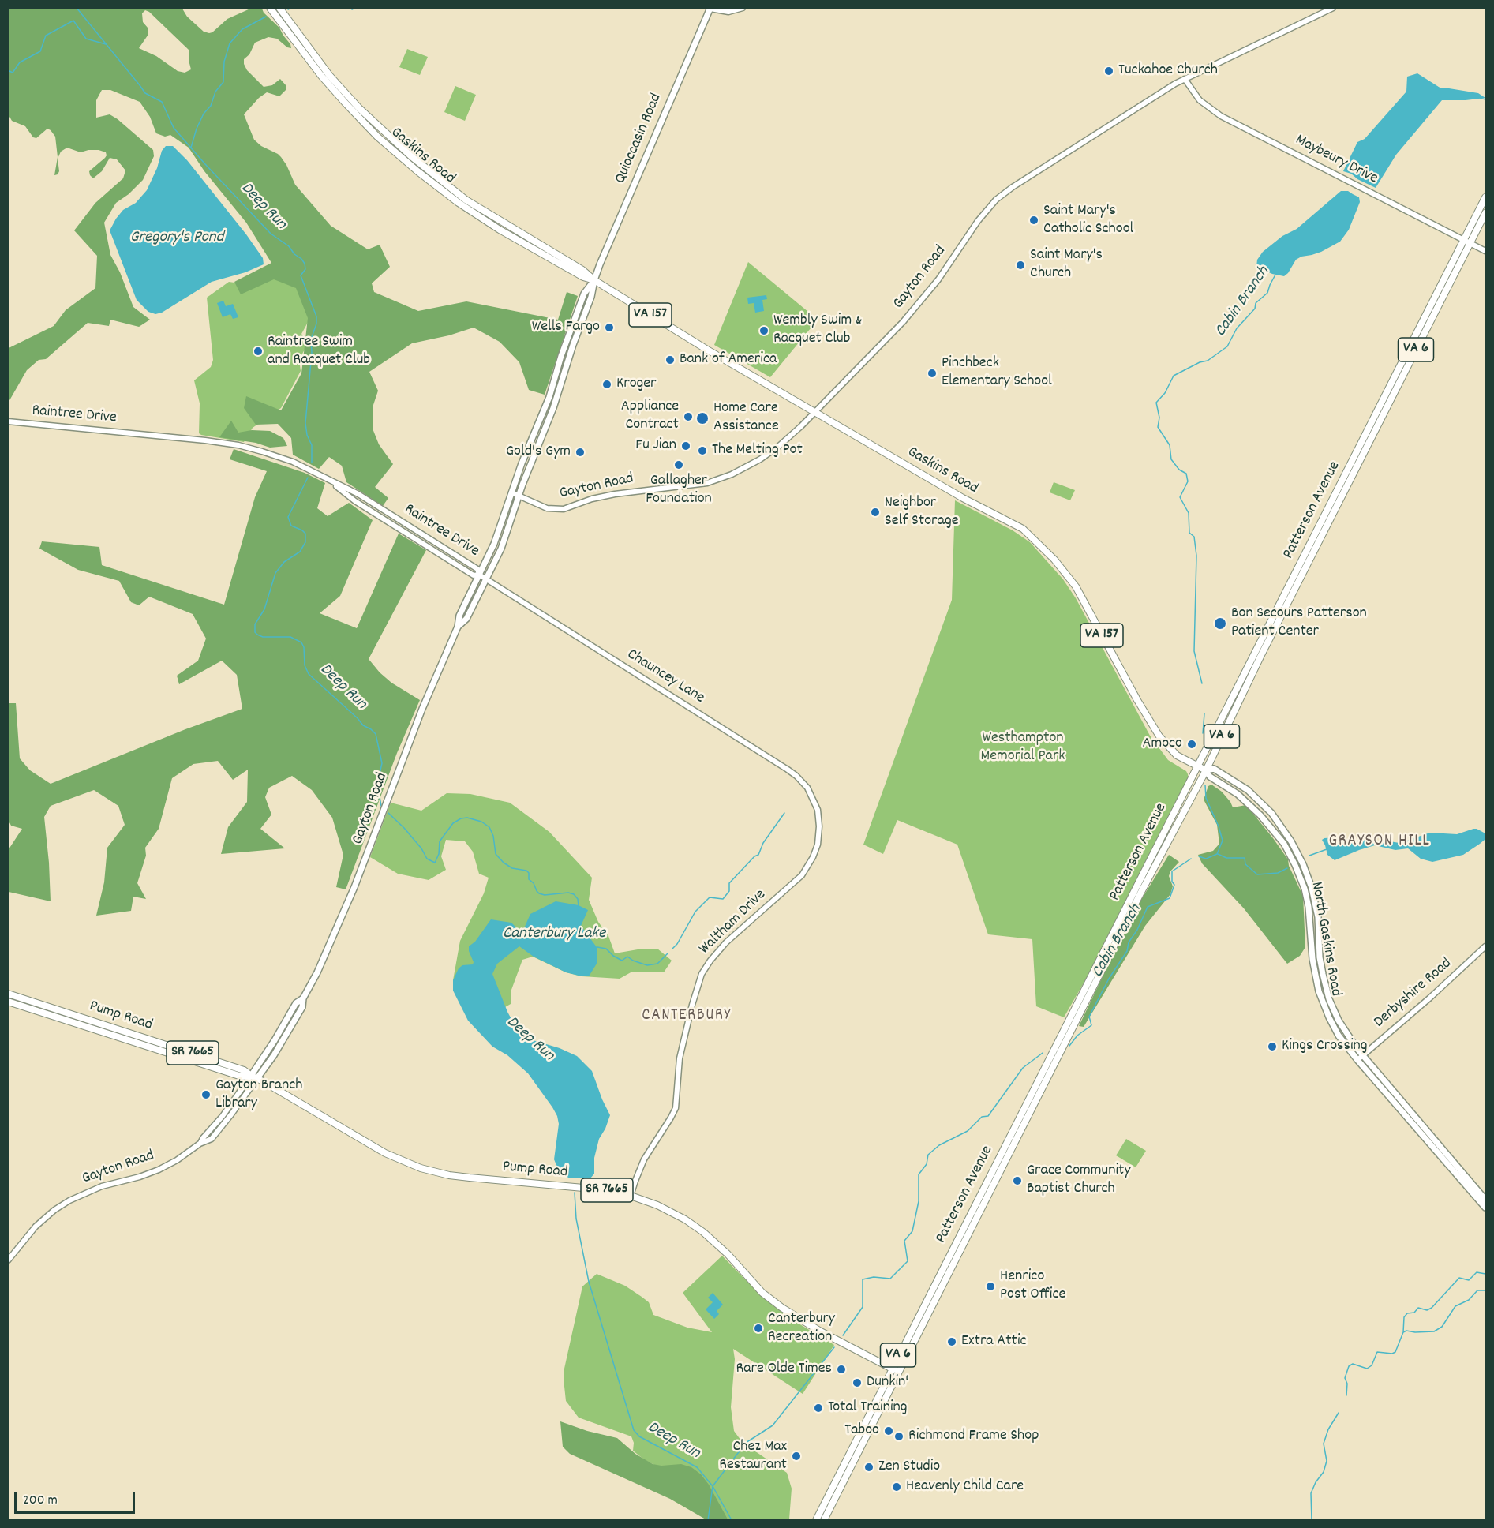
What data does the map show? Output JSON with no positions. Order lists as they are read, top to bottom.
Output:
{
  "streets": {
    "main road": [
      "Quioccasin Road",
      "Gaskins Road",
      "Gayton Road",
      "VA 157",
      "VA 6",
      "Patterson Avenue",
      "North Gaskins Road",
      "Pump Road",
      "SR 7665"
    ],
    "street": [
      "Maybeury Drive",
      "Raintree Drive",
      "Chauncey Lane",
      "Waltham Drive",
      "Derbyshire Road"
    ]
  },
  "crossings": [
    ["Quioccasin Road", "Gaskins Road"],
    ["Quioccasin Road", "Gayton Road"],
    ["Gaskins Road", "Gayton Road"],
    ["Gaskins Road", "Patterson Avenue"],
    ["Gaskins Road", "North Gaskins Road"],
    ["Maybeury Drive", "Gayton Road"],
    ["Maybeury Drive", "Patterson Avenue"],
    ["Gayton Road", "Raintree Drive"],
    ["Gayton Road", "Chauncey Lane"],
    ["Gayton Road", "Pump Road"],
    ["Raintree Drive", "Chauncey Lane"],
    ["Patterson Avenue", "North Gaskins Road"],
    ["Patterson Avenue", "Pump Road"],
    ["Chauncey Lane", "Waltham Drive"],
    ["Waltham Drive", "Pump Road"],
    ["North Gaskins Road", "Derbyshire Road"]
  ],
  "districts": ["GRAYSON HILL", "CANTERBURY"],
  "water": [
    "Deep Run",
    "Gregory's Pond",
    "Cabin Branch",
    "Canterbury Lake"
  ],
  "parks": ["Westhampton Memorial Park"],
  "places": [
    "Tuckahoe Church",
    "Saint Mary's Catholic School",
    "Saint Mary's Church",
    "Wells Fargo",
    "Wembly Swim & Racquet Club",
    "Raintree Swim and Racquet Club",
    "Bank of America",
    "Pinchbeck Elementary School",
    "Kroger",
    "Appliance Contract",
    "Home Care Assistance",
    "Fu Jian",
    "The Melting Pot",
    "Gold's Gym",
    "Gallagher Foundation",
    "Neighbor Self Storage",
    "Bon Secours Patterson Patient Center",
    "Amoco",
    "Kings Crossing",
    "Gayton Branch Library",
    "Grace Community Baptist Church",
    "Henrico Post Office",
    "Canterbury Recreation",
    "Extra Attic",
    "Rare Olde Times",
    "Dunkin'",
    "Total Training",
    "Taboo",
    "Richmond Frame Shop",
    "Chez Max Restaurant",
    "Zen Studio",
    "Heavenly Child Care"
  ],
  "scale_bar": "200 m"
}
